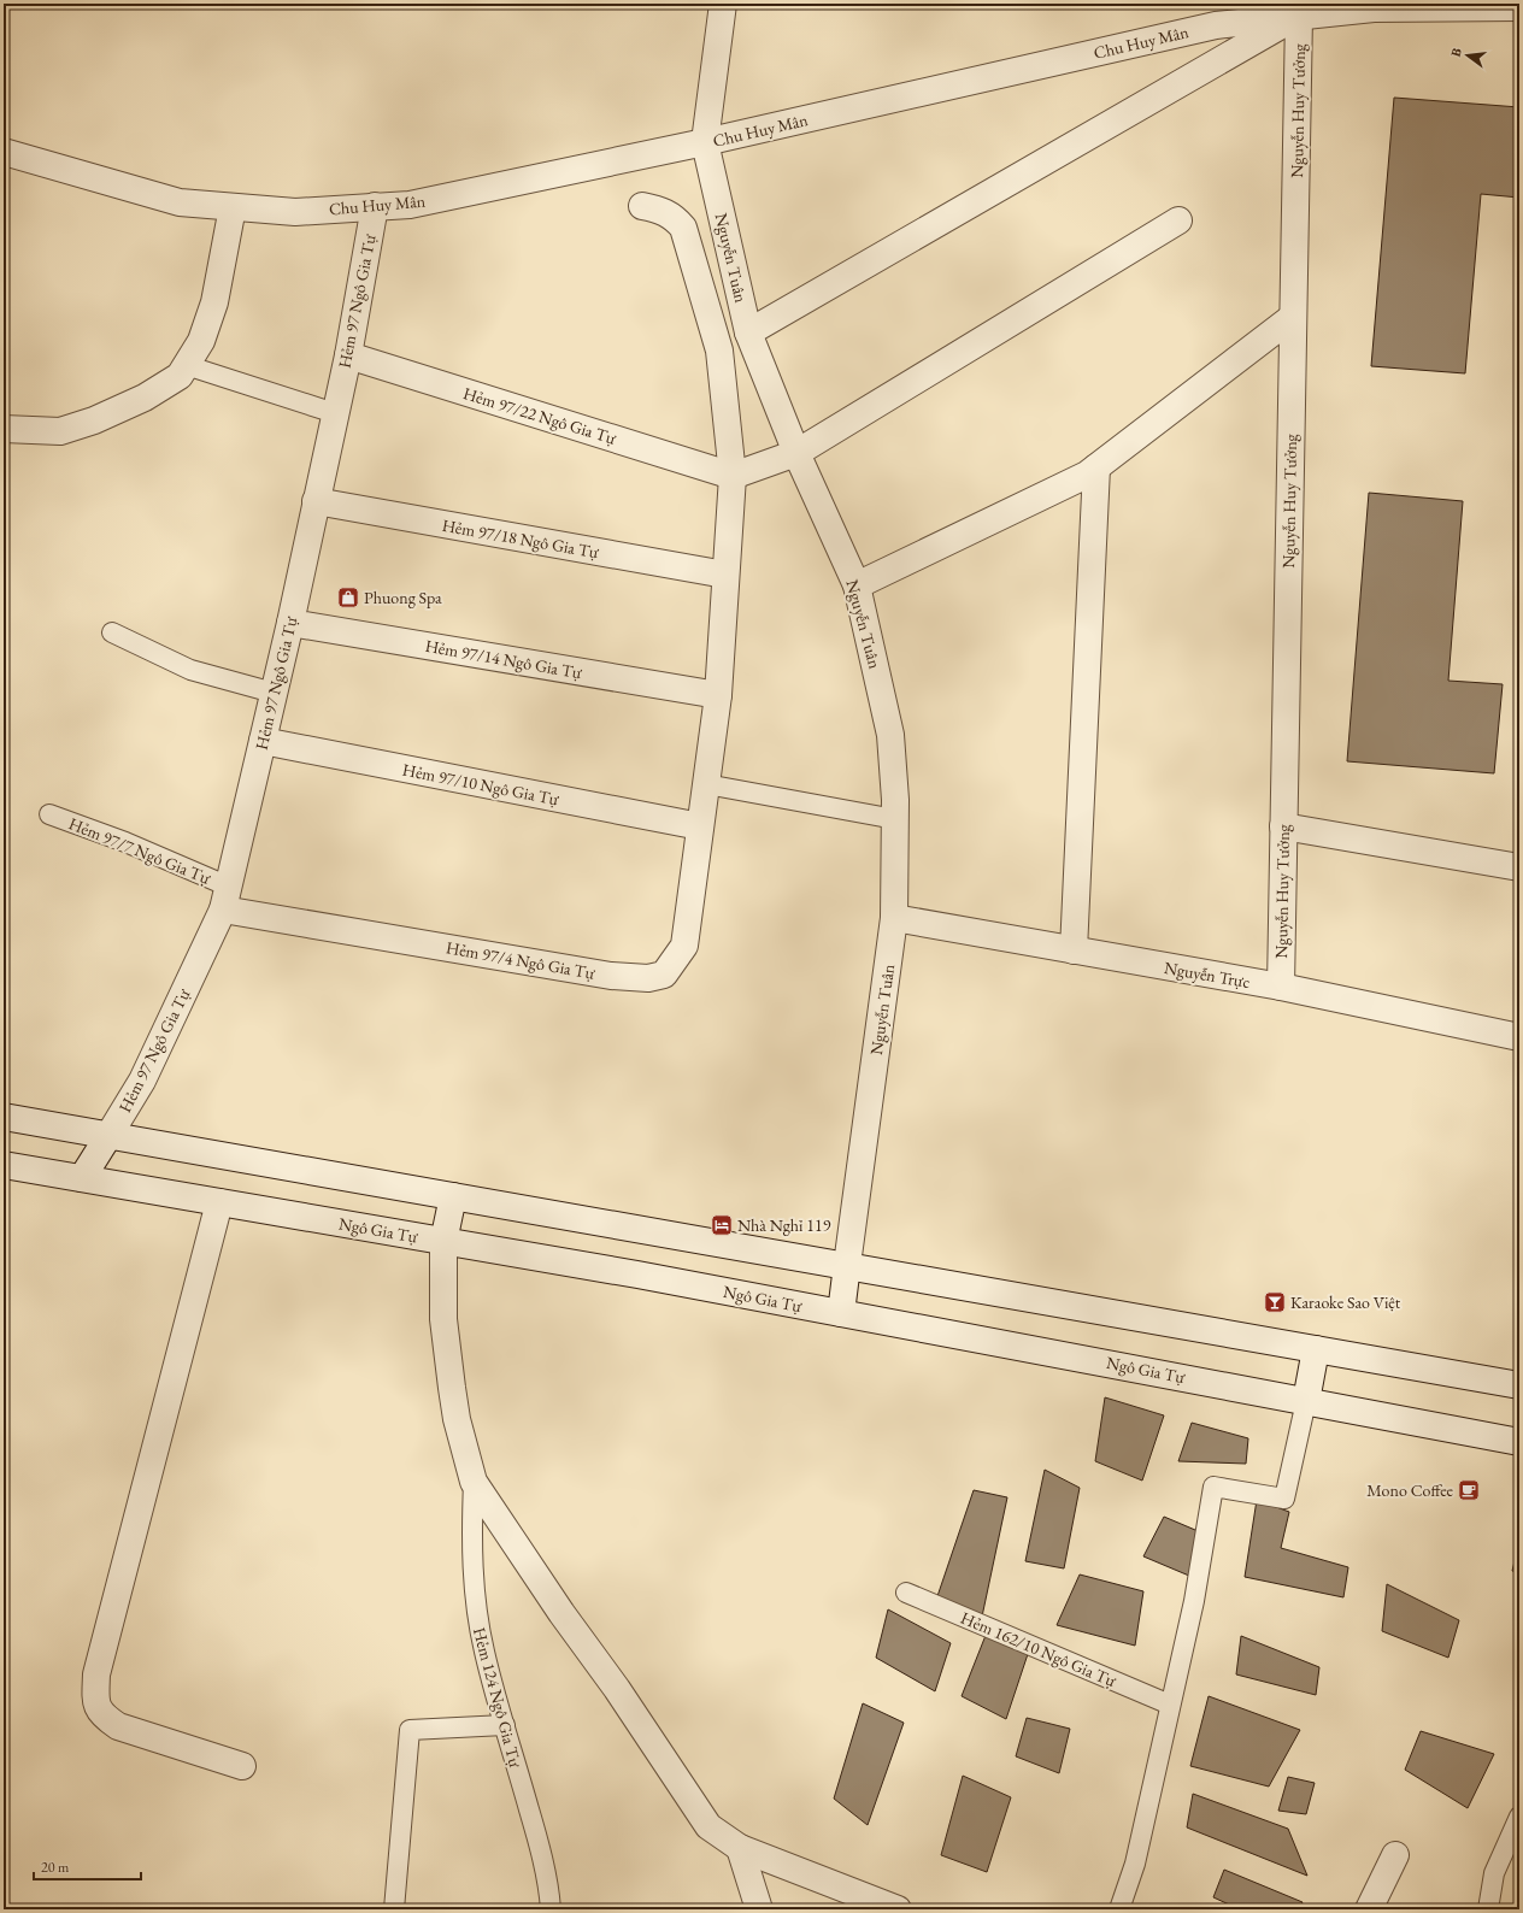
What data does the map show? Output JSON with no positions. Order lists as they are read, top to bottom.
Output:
{
  "streets": {
    "street": [
      "Chu Huy Mân",
      "Nguyễn Huy Tưởng",
      "Nguyễn Tuân",
      "Hẻm 97 Ngô Gia Tự",
      "Hẻm 97/22 Ngô Gia Tự",
      "Hẻm 97/18 Ngô Gia Tự",
      "Hẻm 97/14 Ngô Gia Tự",
      "Hẻm 97/10 Ngô Gia Tự",
      "Hẻm 97/4 Ngô Gia Tự",
      "Nguyễn Trực",
      "Ngô Gia Tự"
    ],
    "lane": ["Hẻm 97/7 Ngô Gia Tự", "Hẻm 162/10 Ngô Gia Tự", "Hẻm 124 Ngô Gia Tự"]
  },
  "crossings": [
    ["Chu Huy Mân", "Nguyễn Huy Tưởng"],
    ["Chu Huy Mân", "Nguyễn Tuân"],
    ["Chu Huy Mân", "Hẻm 97 Ngô Gia Tự"],
    ["Nguyễn Huy Tưởng", "Nguyễn Trực"],
    ["Nguyễn Tuân", "Nguyễn Trực"],
    ["Nguyễn Tuân", "Ngô Gia Tự"],
    ["Hẻm 97 Ngô Gia Tự", "Hẻm 97/22 Ngô Gia Tự"],
    ["Hẻm 97 Ngô Gia Tự", "Hẻm 97/18 Ngô Gia Tự"],
    ["Hẻm 97 Ngô Gia Tự", "Hẻm 97/14 Ngô Gia Tự"],
    ["Hẻm 97 Ngô Gia Tự", "Hẻm 97/10 Ngô Gia Tự"],
    ["Hẻm 97 Ngô Gia Tự", "Hẻm 97/7 Ngô Gia Tự"],
    ["Hẻm 97 Ngô Gia Tự", "Hẻm 97/4 Ngô Gia Tự"],
    ["Hẻm 97 Ngô Gia Tự", "Ngô Gia Tự"],
    ["Hẻm 97/22 Ngô Gia Tự", "Hẻm 97/4 Ngô Gia Tự"],
    ["Hẻm 97/18 Ngô Gia Tự", "Hẻm 97/4 Ngô Gia Tự"],
    ["Hẻm 97/14 Ngô Gia Tự", "Hẻm 97/4 Ngô Gia Tự"],
    ["Hẻm 97/10 Ngô Gia Tự", "Hẻm 97/4 Ngô Gia Tự"],
    ["Hẻm 97/7 Ngô Gia Tự", "Hẻm 97/4 Ngô Gia Tự"]
  ],
  "places": {
    "shop": ["Phuong Spa"],
    "hotel": ["Nhà Nghỉ 119"],
    "bar": ["Karaoke Sao Việt"],
    "cafe": ["Mono Coffee"]
  },
  "scale_bar": "20 m",
  "north": "left"
}
